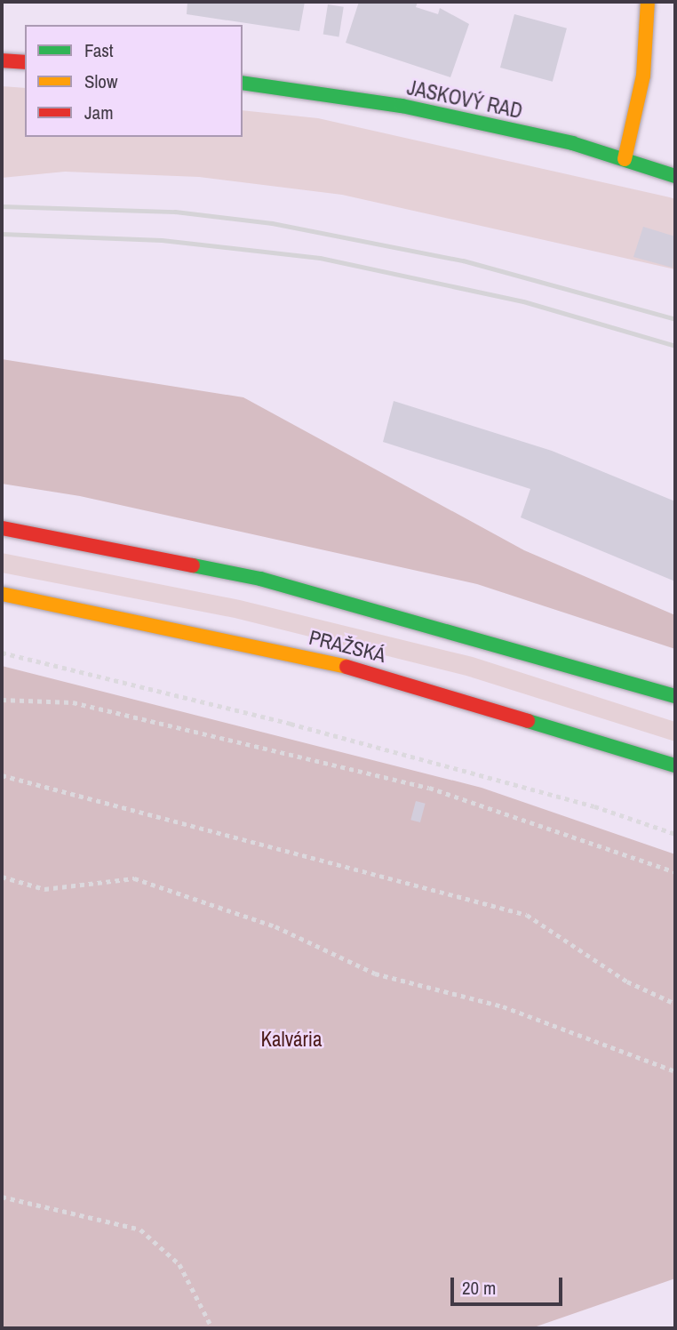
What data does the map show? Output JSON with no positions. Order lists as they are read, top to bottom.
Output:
{
  "streets": {
    "main road": ["JASKOVÝ RAD", "PRAŽSKÁ"]
  },
  "parks": ["Kalvária"],
  "legend": ["Fast", "Slow", "Jam"],
  "scale_bar": "20 m"
}
